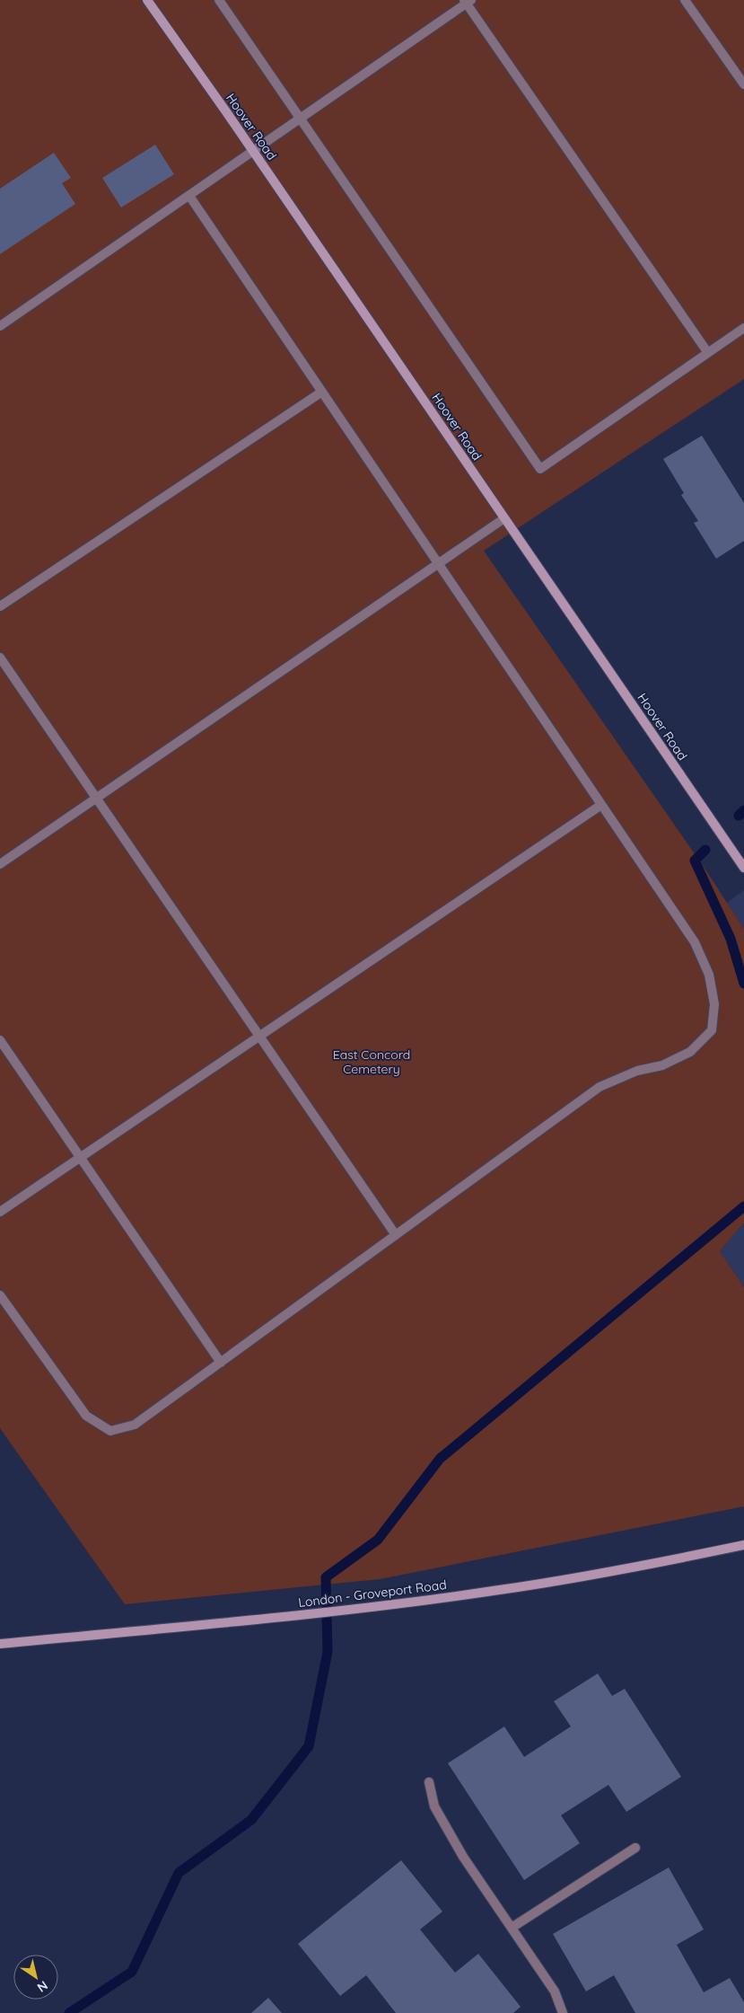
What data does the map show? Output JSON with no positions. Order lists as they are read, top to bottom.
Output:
{
  "streets": {
    "street": ["Hoover Road", "London - Groveport Road"]
  },
  "parks": ["East Concord Cemetery"],
  "north": "bottom right"
}
